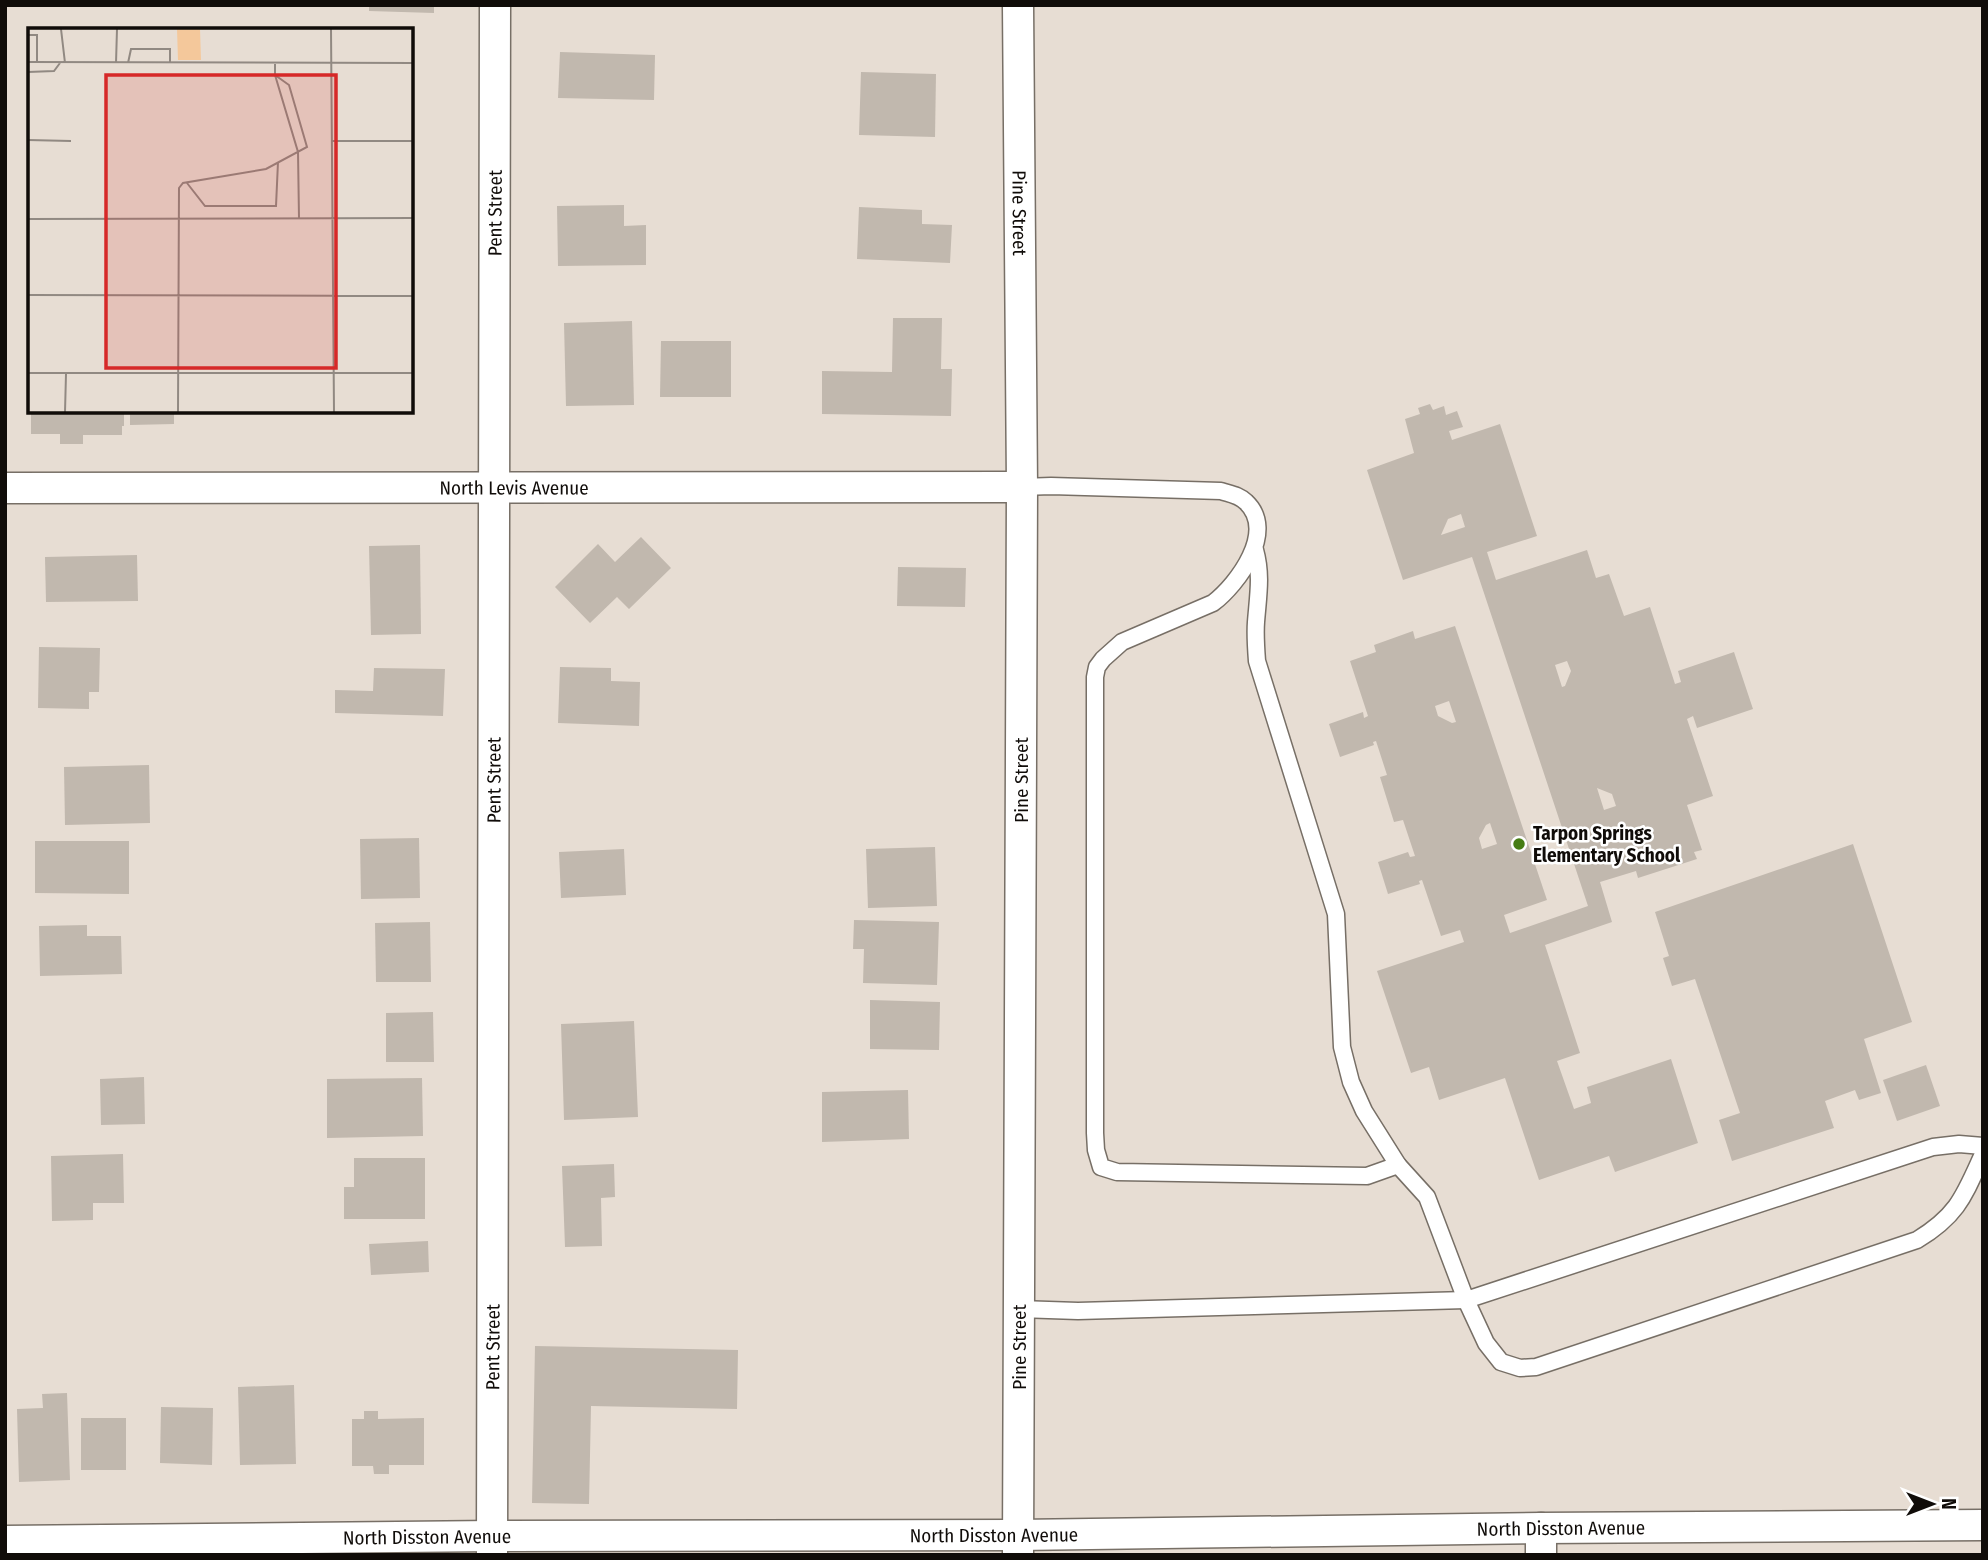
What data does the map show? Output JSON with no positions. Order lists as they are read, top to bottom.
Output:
{
  "streets": {
    "street": [
      "Pent Street",
      "Pine Street",
      "North Levis Avenue",
      "North Disston Avenue"
    ]
  },
  "crossings": [
    ["Pent Street", "North Levis Avenue"],
    ["Pent Street", "North Disston Avenue"],
    ["Pine Street", "North Levis Avenue"],
    ["Pine Street", "North Disston Avenue"]
  ],
  "places": ["Tarpon Springs Elementary School"],
  "north": "right"
}
